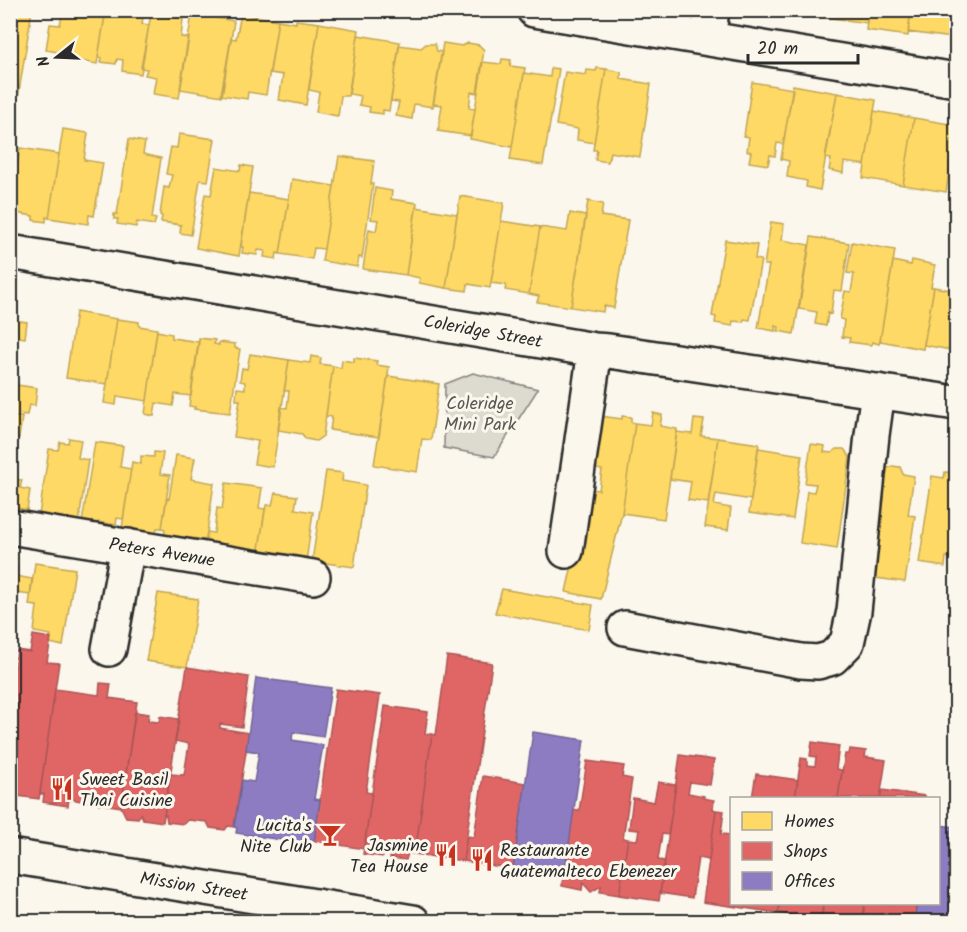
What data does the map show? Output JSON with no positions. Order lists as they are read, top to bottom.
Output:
{
  "streets": {
    "street": ["Coleridge Street", "Peters Avenue", "Mission Street"]
  },
  "parks": ["Coleridge Mini Park"],
  "places": {
    "restaurant": ["Sweet Basil Thai Cuisine", "Jasmine Tea House", "Restaurante Guatemalteco Ebenezer"],
    "bar": ["Lucita's Nite Club"]
  },
  "legend": ["Homes", "Shops", "Offices"],
  "scale_bar": "20 m",
  "north": "left"
}
